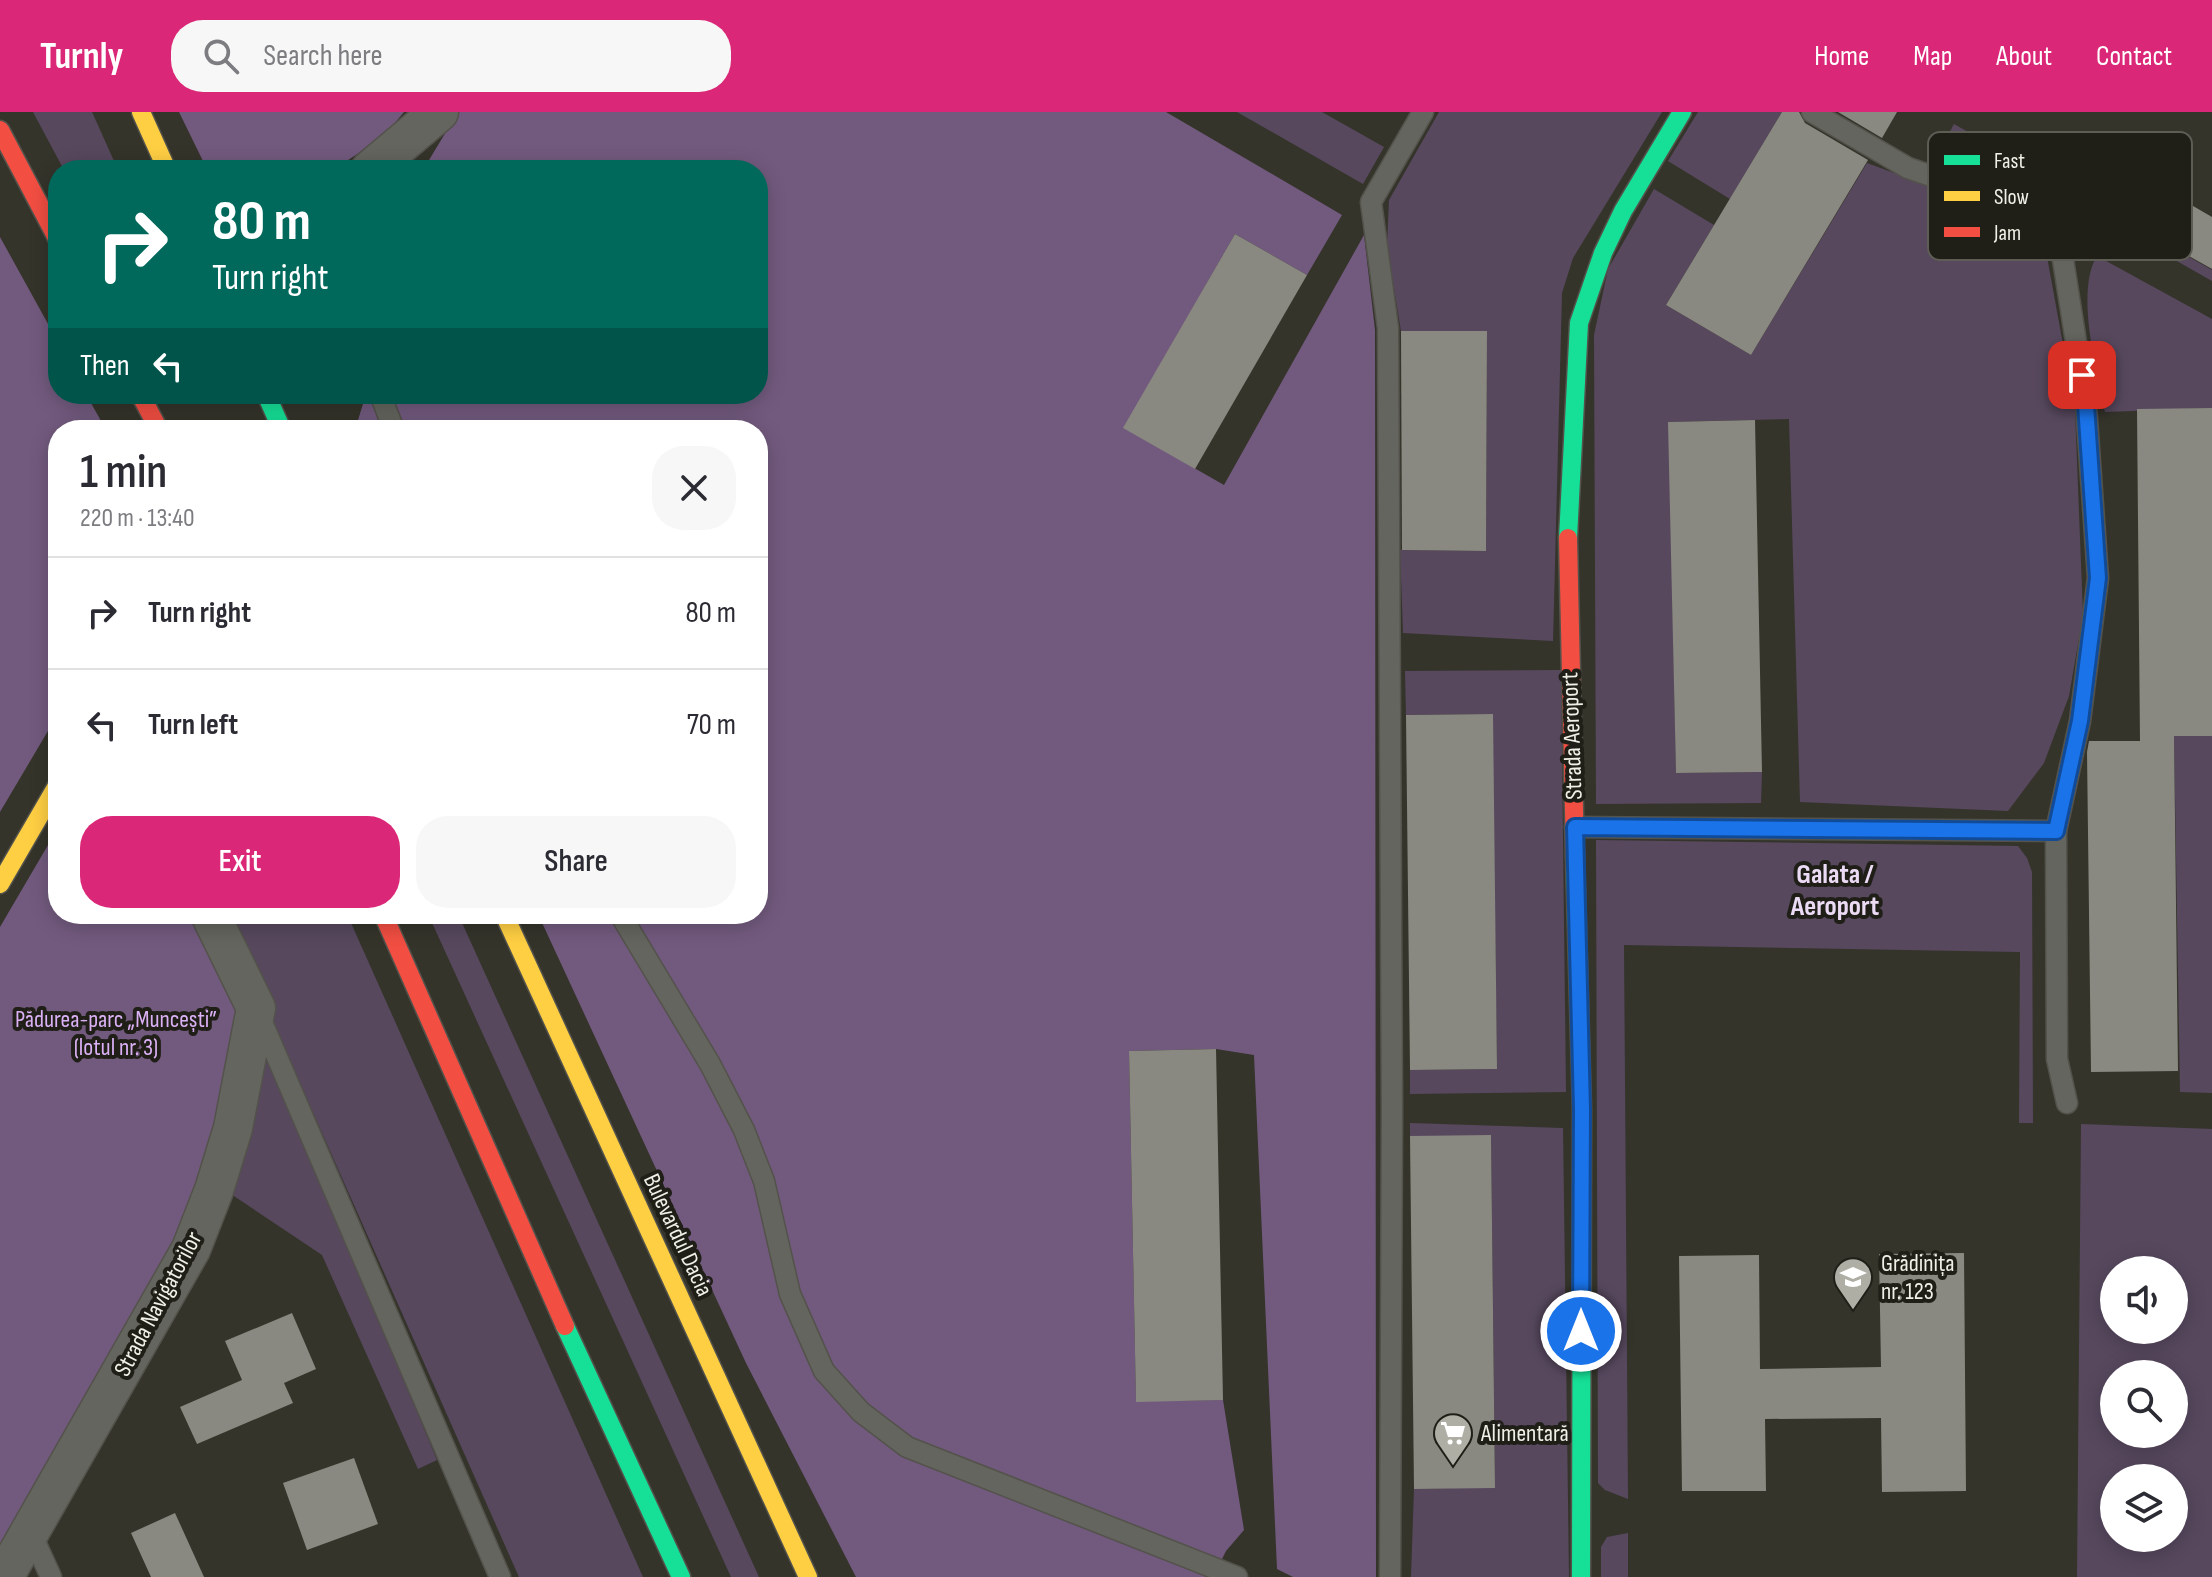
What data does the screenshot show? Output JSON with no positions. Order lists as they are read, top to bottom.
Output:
{
  "streets": {
    "main road": ["Strada Aeroport", "Bulevardul Dacia"],
    "street": ["Strada Navigatorilor"]
  },
  "districts": ["Galata / Aeroport"],
  "parks": ["Pădurea-parc „Muncești” (lotul nr. 3)"],
  "places": {
    "school or university": ["Grădinița nr. 123"],
    "supermarket": ["Alimentară"]
  },
  "legend": ["Fast", "Slow", "Jam"],
  "page": {
    "header": "Turnly",
    "search": "Search here",
    "nav": [
      "Home",
      "Map",
      "About",
      "Contact"
    ],
    "turn": ["80 m", "Turn right"],
    "then": "Then",
    "heading": ["1 min", "220 m · 13:40"],
    "list": [
      {
        "name": "Turn right",
        "value": "80 m"
      },
      {
        "name": "Turn left",
        "value": "70 m"
      }
    ],
    "buttons": ["Exit", "Share"]
  }
}
